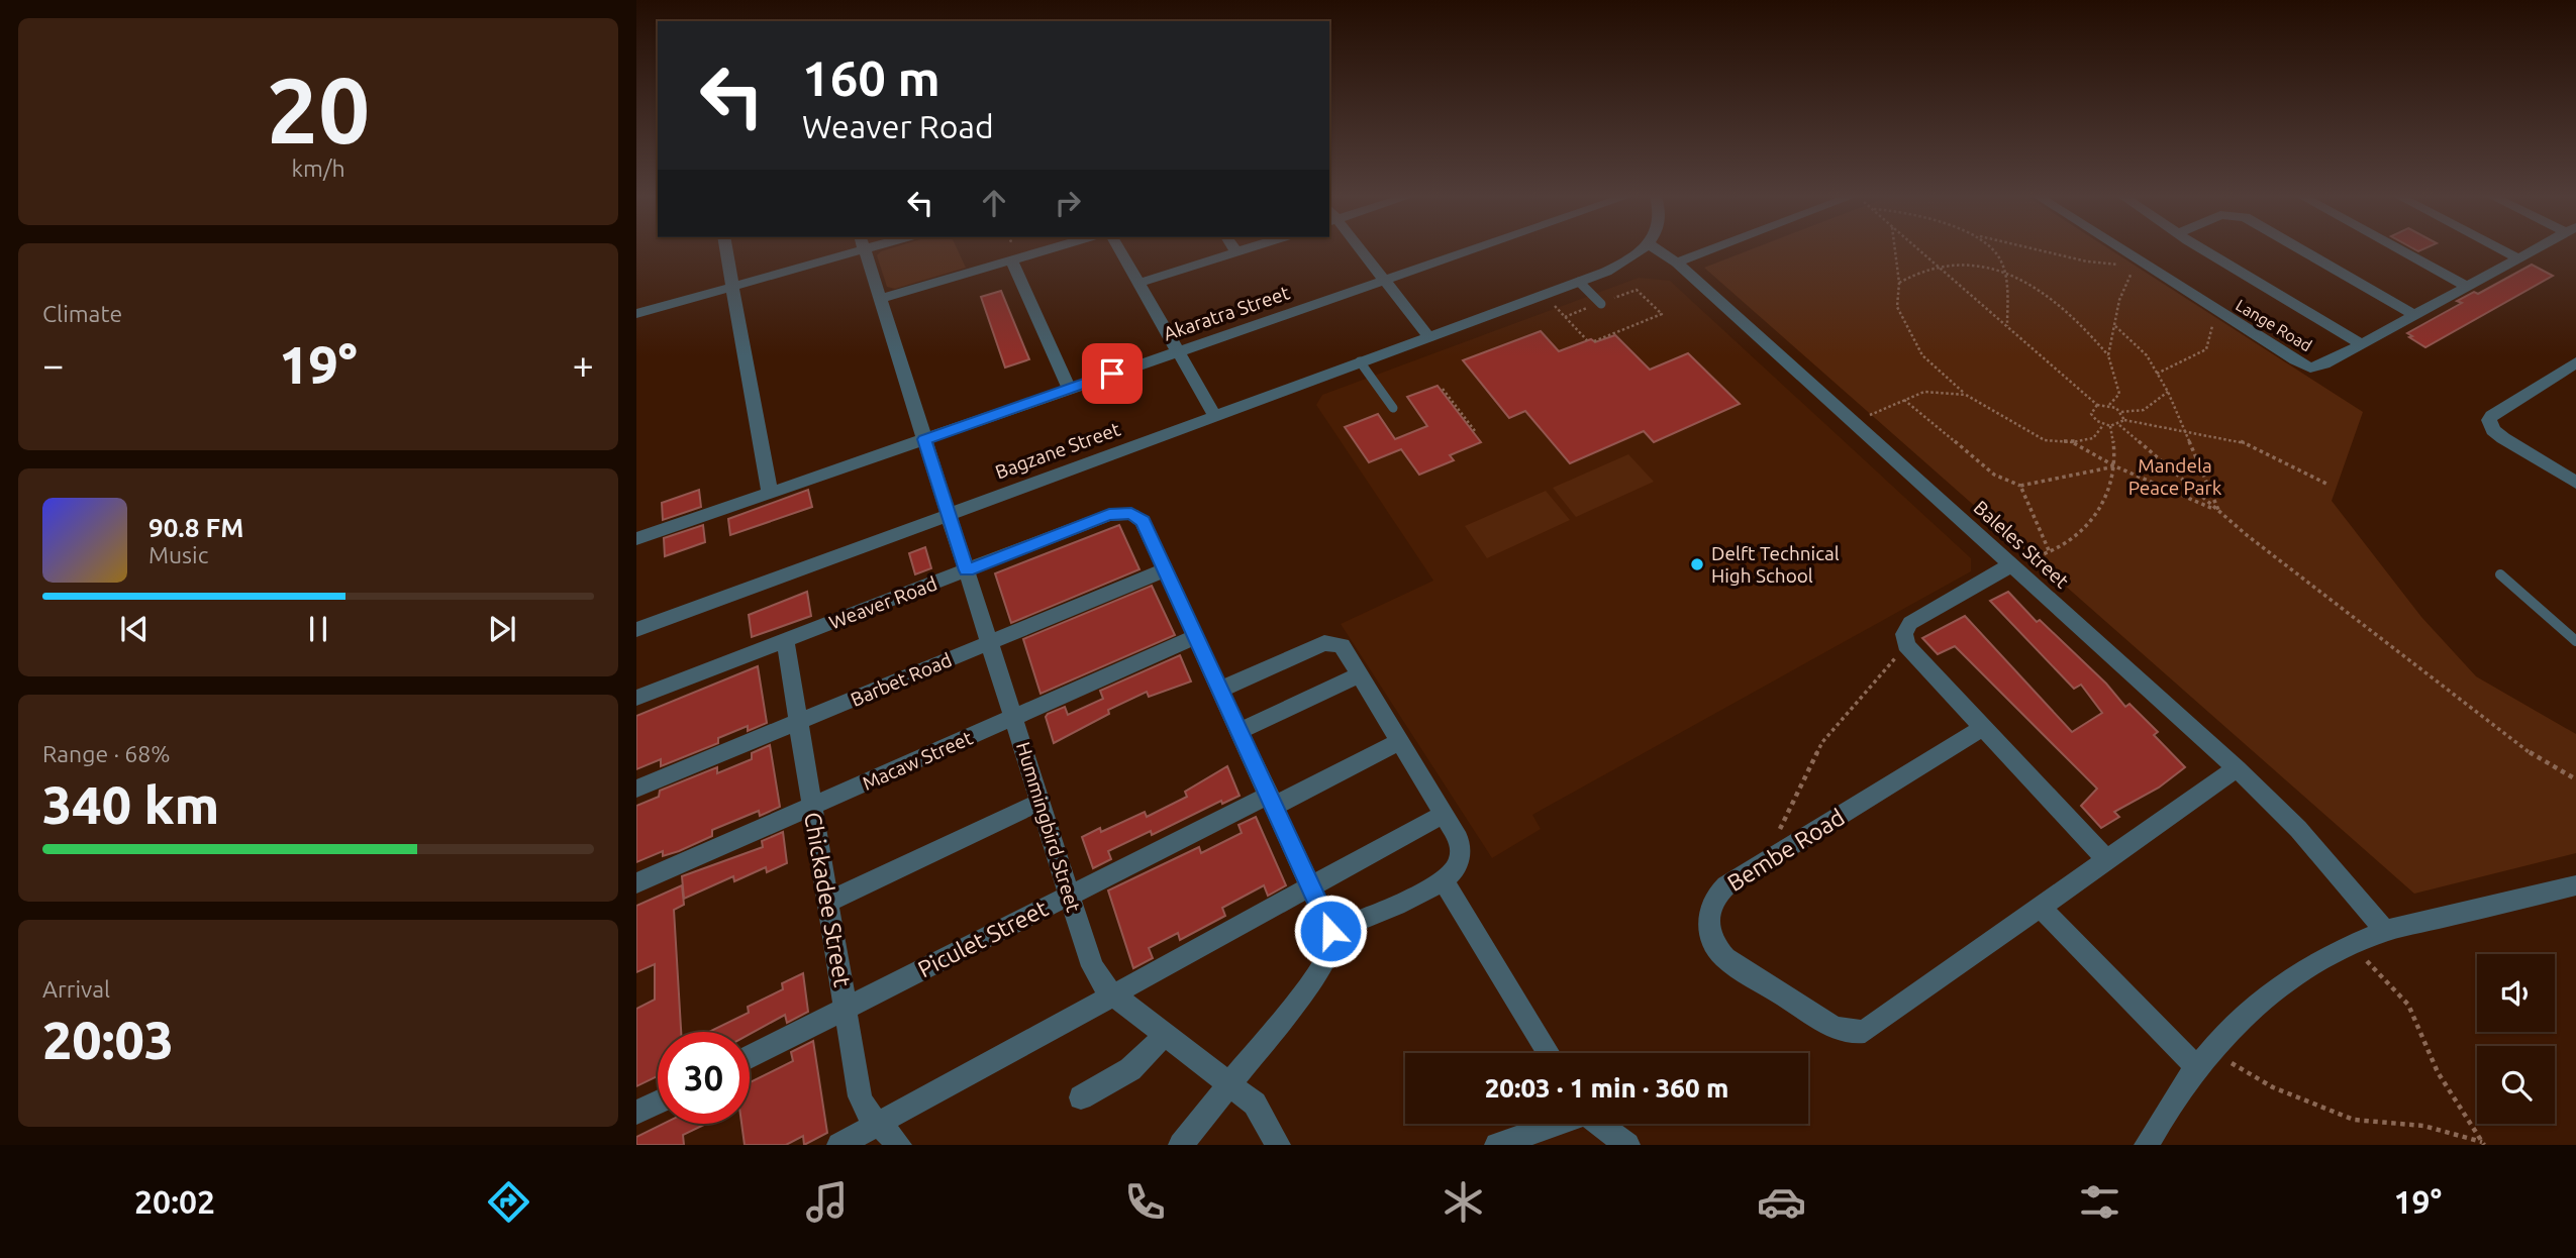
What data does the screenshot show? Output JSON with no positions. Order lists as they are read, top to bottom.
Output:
{
  "streets": {
    "street": [
      "Akaratra Street",
      "Lange Road",
      "Bagzane Street",
      "Baleles Street",
      "Weaver Road",
      "Barbet Road",
      "Macaw Street",
      "Hummingbird Street",
      "Bembe Road",
      "Chickadee Street",
      "Piculet Street"
    ]
  },
  "crossings": [
    ["Akaratra Street", "Hummingbird Street"],
    ["Bagzane Street", "Hummingbird Street"],
    ["Weaver Road", "Barbet Road"],
    ["Weaver Road", "Hummingbird Street"],
    ["Weaver Road", "Chickadee Street"],
    ["Barbet Road", "Hummingbird Street"],
    ["Barbet Road", "Chickadee Street"],
    ["Macaw Street", "Hummingbird Street"],
    ["Macaw Street", "Chickadee Street"],
    ["Hummingbird Street", "Piculet Street"],
    ["Chickadee Street", "Piculet Street"]
  ],
  "parks": ["Mandela Peace Park"],
  "places": ["Delft Technical High School"],
  "page": {
    "tile": [
      ["20", "km/h"],
      "Climate",
      ["Range · 68%", "340 km"],
      ["Arrival", "20:03"]
    ],
    "turn": ["160 m", "Weaver Road"],
    "heat": ["−", "19°", "+"],
    "song": ["90.8 FM", "Music"],
    "limit": "30",
    "trip": "20:03 · 1 min · 360 m",
    "tabs": ["20:02", "19°"]
  }
}
